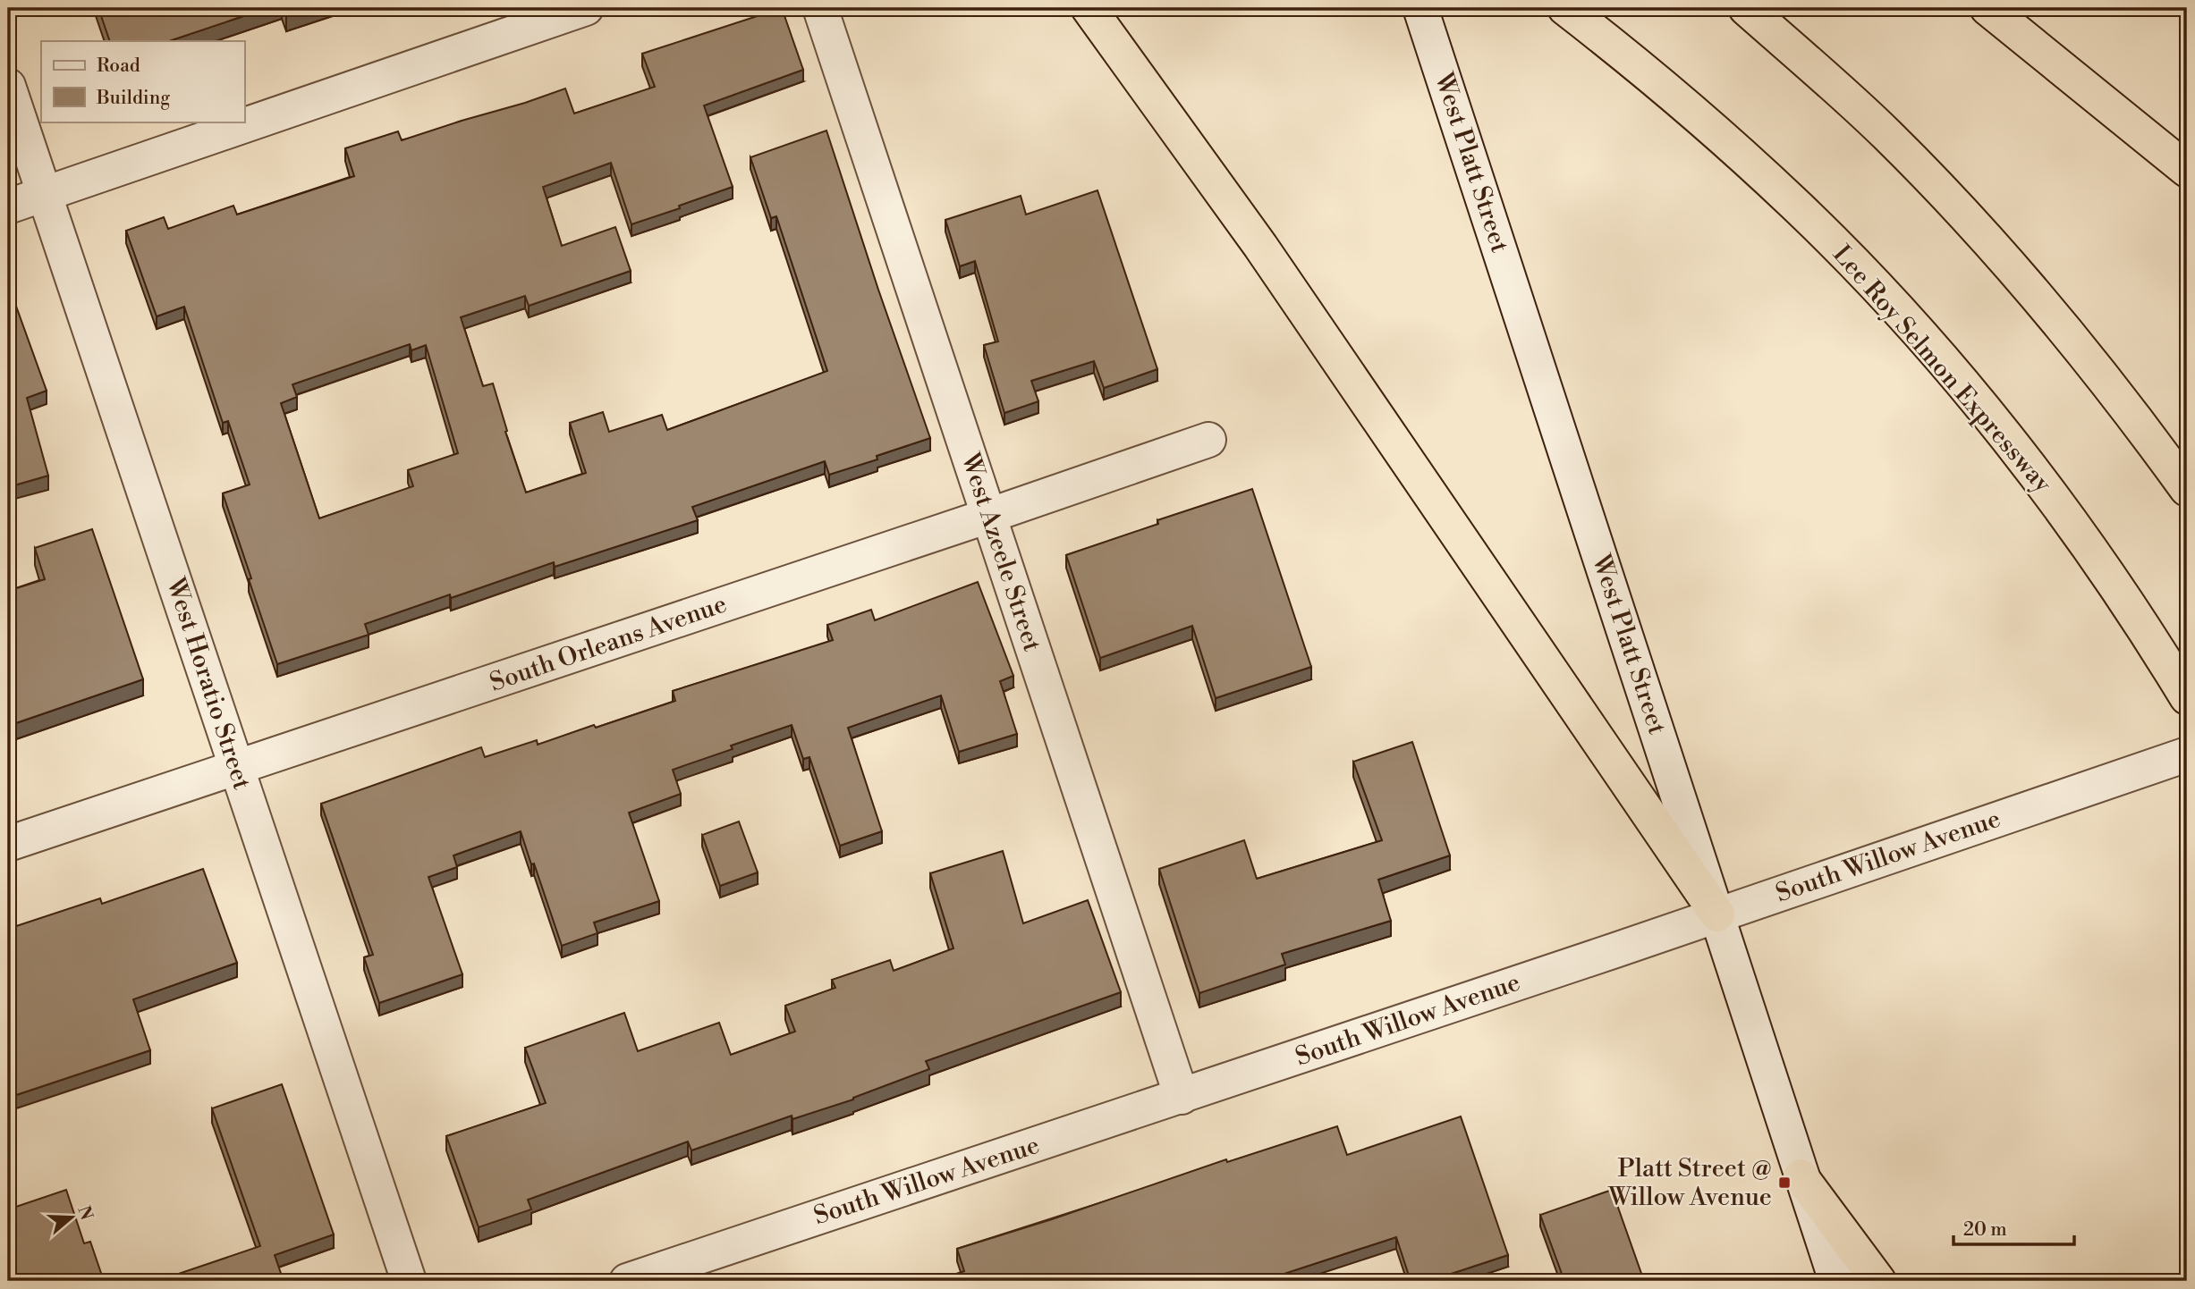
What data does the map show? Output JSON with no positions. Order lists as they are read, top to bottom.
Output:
{
  "streets": {
    "highway": ["Lee Roy Selmon Expressway"],
    "street": [
      "West Platt Street",
      "West Azeele Street",
      "South Orleans Avenue",
      "West Horatio Street",
      "South Willow Avenue"
    ]
  },
  "crossings": [
    ["West Platt Street", "South Willow Avenue"],
    ["West Azeele Street", "South Orleans Avenue"],
    ["West Azeele Street", "South Willow Avenue"],
    ["South Orleans Avenue", "West Horatio Street"]
  ],
  "places": {
    "transit": ["Platt Street @ Willow Avenue"]
  },
  "legend": ["Road", "Building"],
  "scale_bar": "20 m",
  "north": "right"
}
